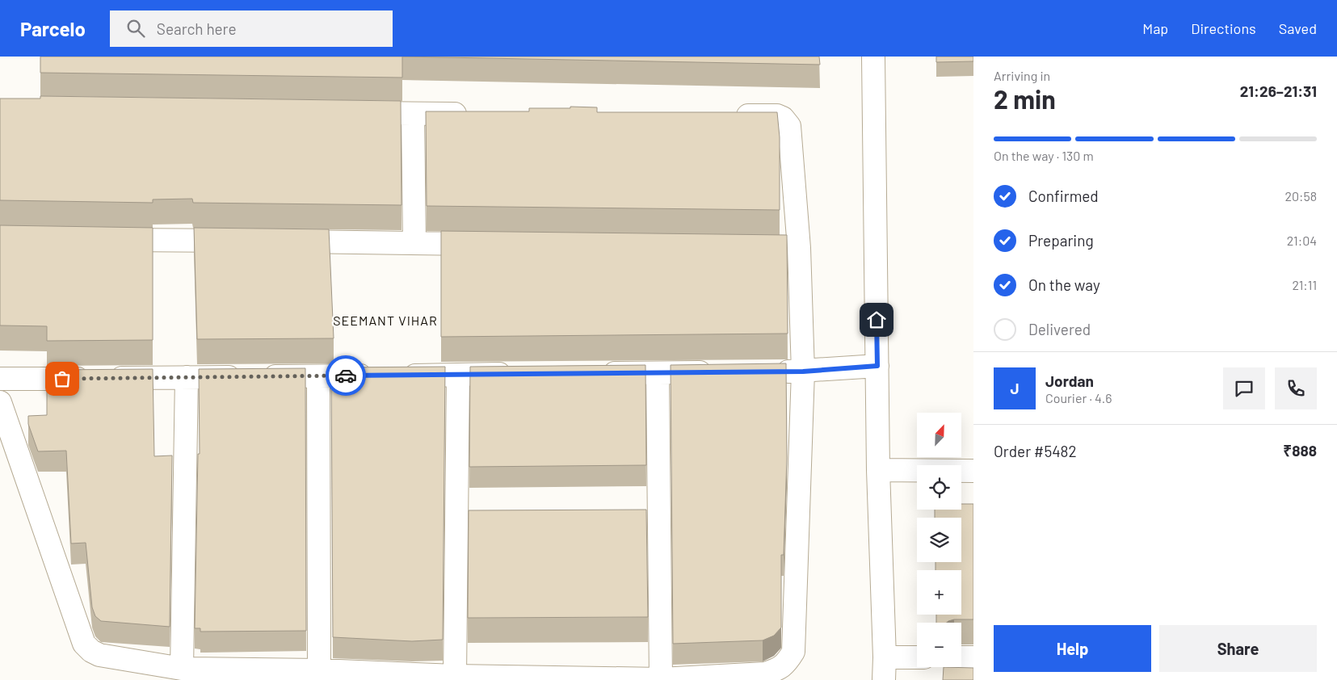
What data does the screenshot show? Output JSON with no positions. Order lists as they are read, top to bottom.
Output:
{
  "districts": ["SEEMANT VIHAR"],
  "north": "top right",
  "page": {
    "header": "Parcelo",
    "search": "Search here",
    "nav": ["Map", "Directions", "Saved"],
    "heading": ["2 min", "Arriving in", "21:26–21:31"],
    "panel": [
      "Jordan",
      "Courier · 4.6",
      "Order #5482",
      "₹888"
    ],
    "bar": "On the way · 130 m",
    "list": [
      ["Confirmed", "20:58"],
      ["Preparing", "21:04"],
      ["On the way", "21:11"],
      "Delivered"
    ],
    "round": "J",
    "map_buttons": ["+", "−"],
    "buttons": ["Help", "Share"]
  }
}
